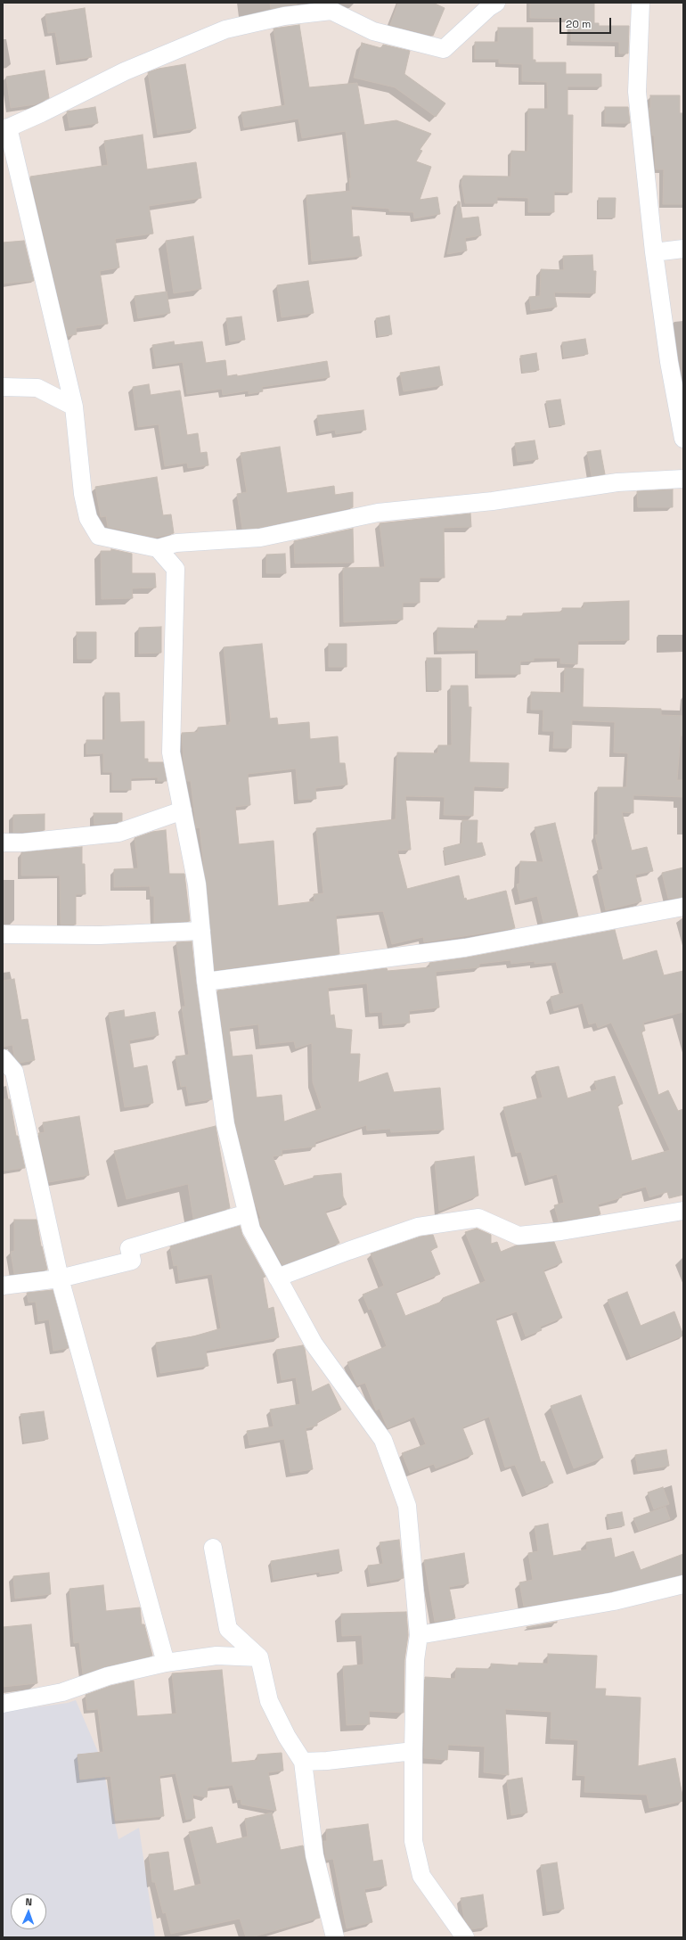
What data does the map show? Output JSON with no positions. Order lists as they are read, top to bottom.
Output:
{
  "scale_bar": "20 m",
  "north": "top"
}
